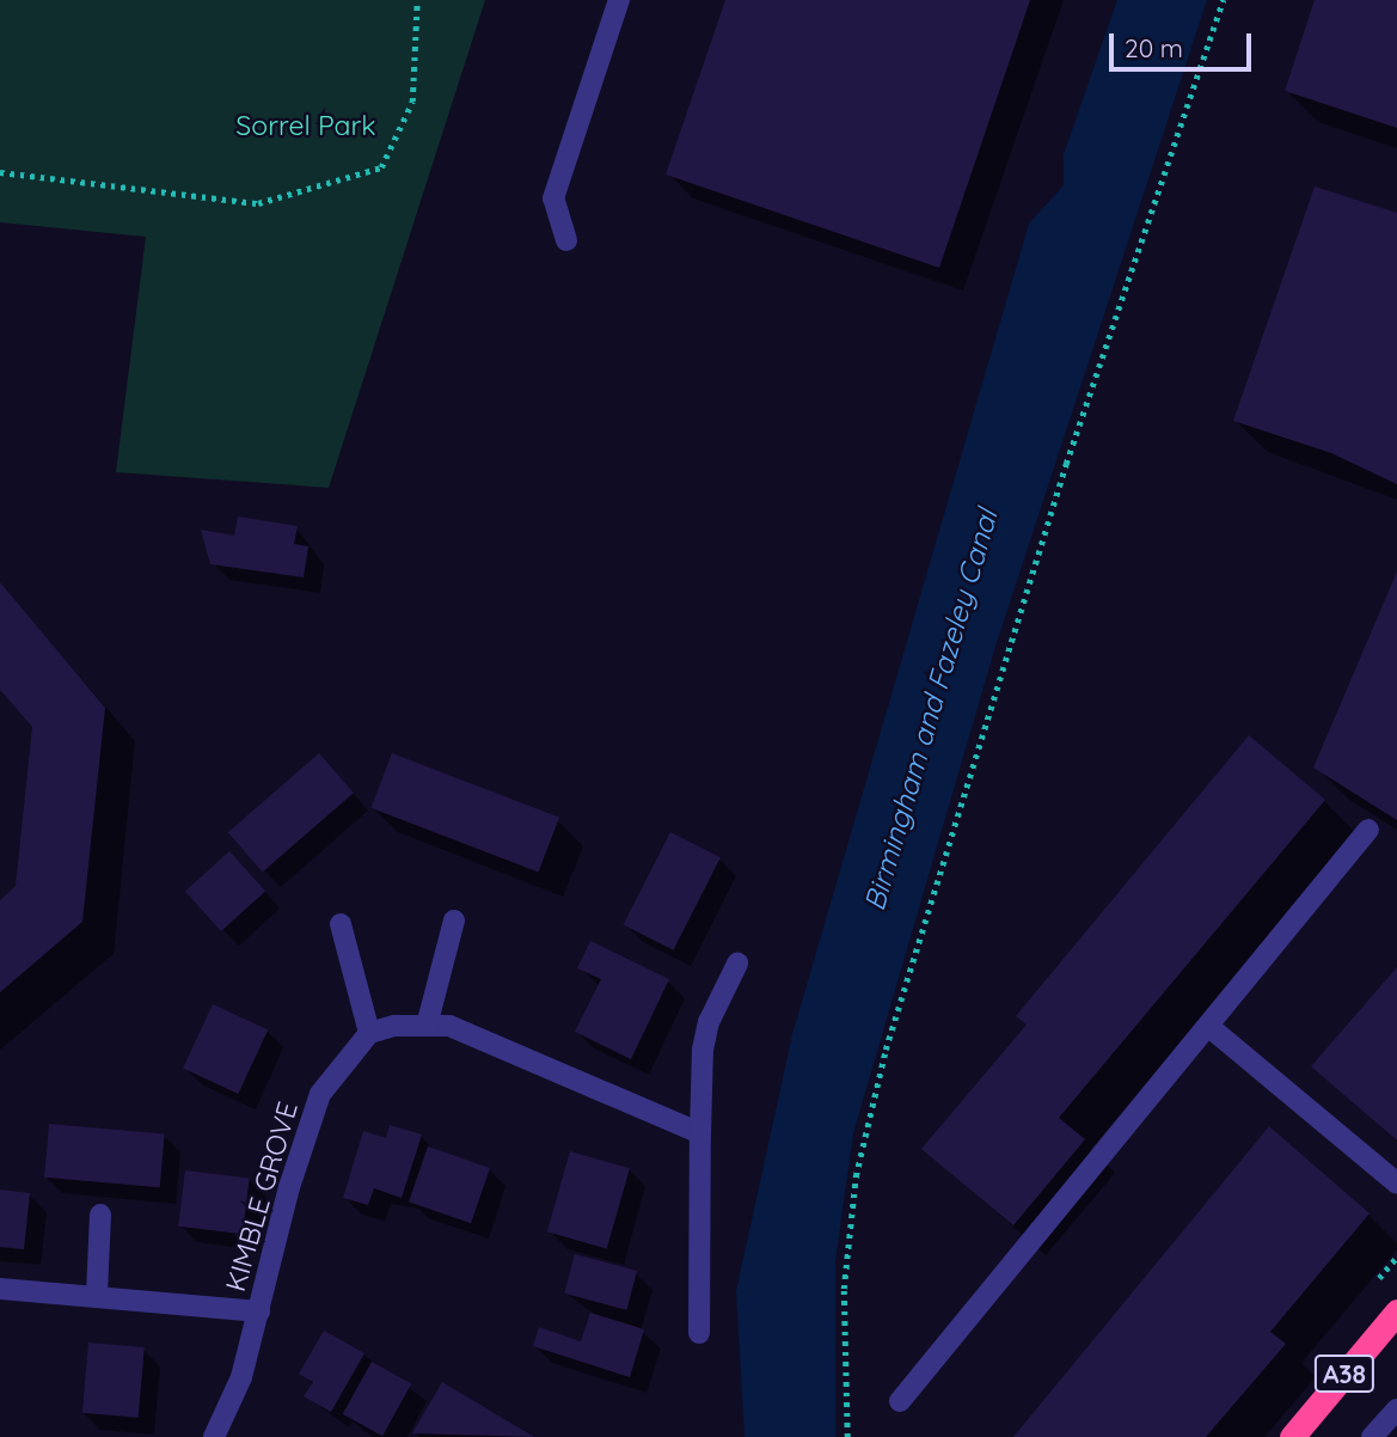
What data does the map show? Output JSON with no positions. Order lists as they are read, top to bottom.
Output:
{
  "streets": {
    "highway": ["A38"],
    "street": ["KIMBLE GROVE"]
  },
  "water": ["Birmingham and Fazeley Canal"],
  "parks": ["Sorrel Park"],
  "scale_bar": "20 m"
}
